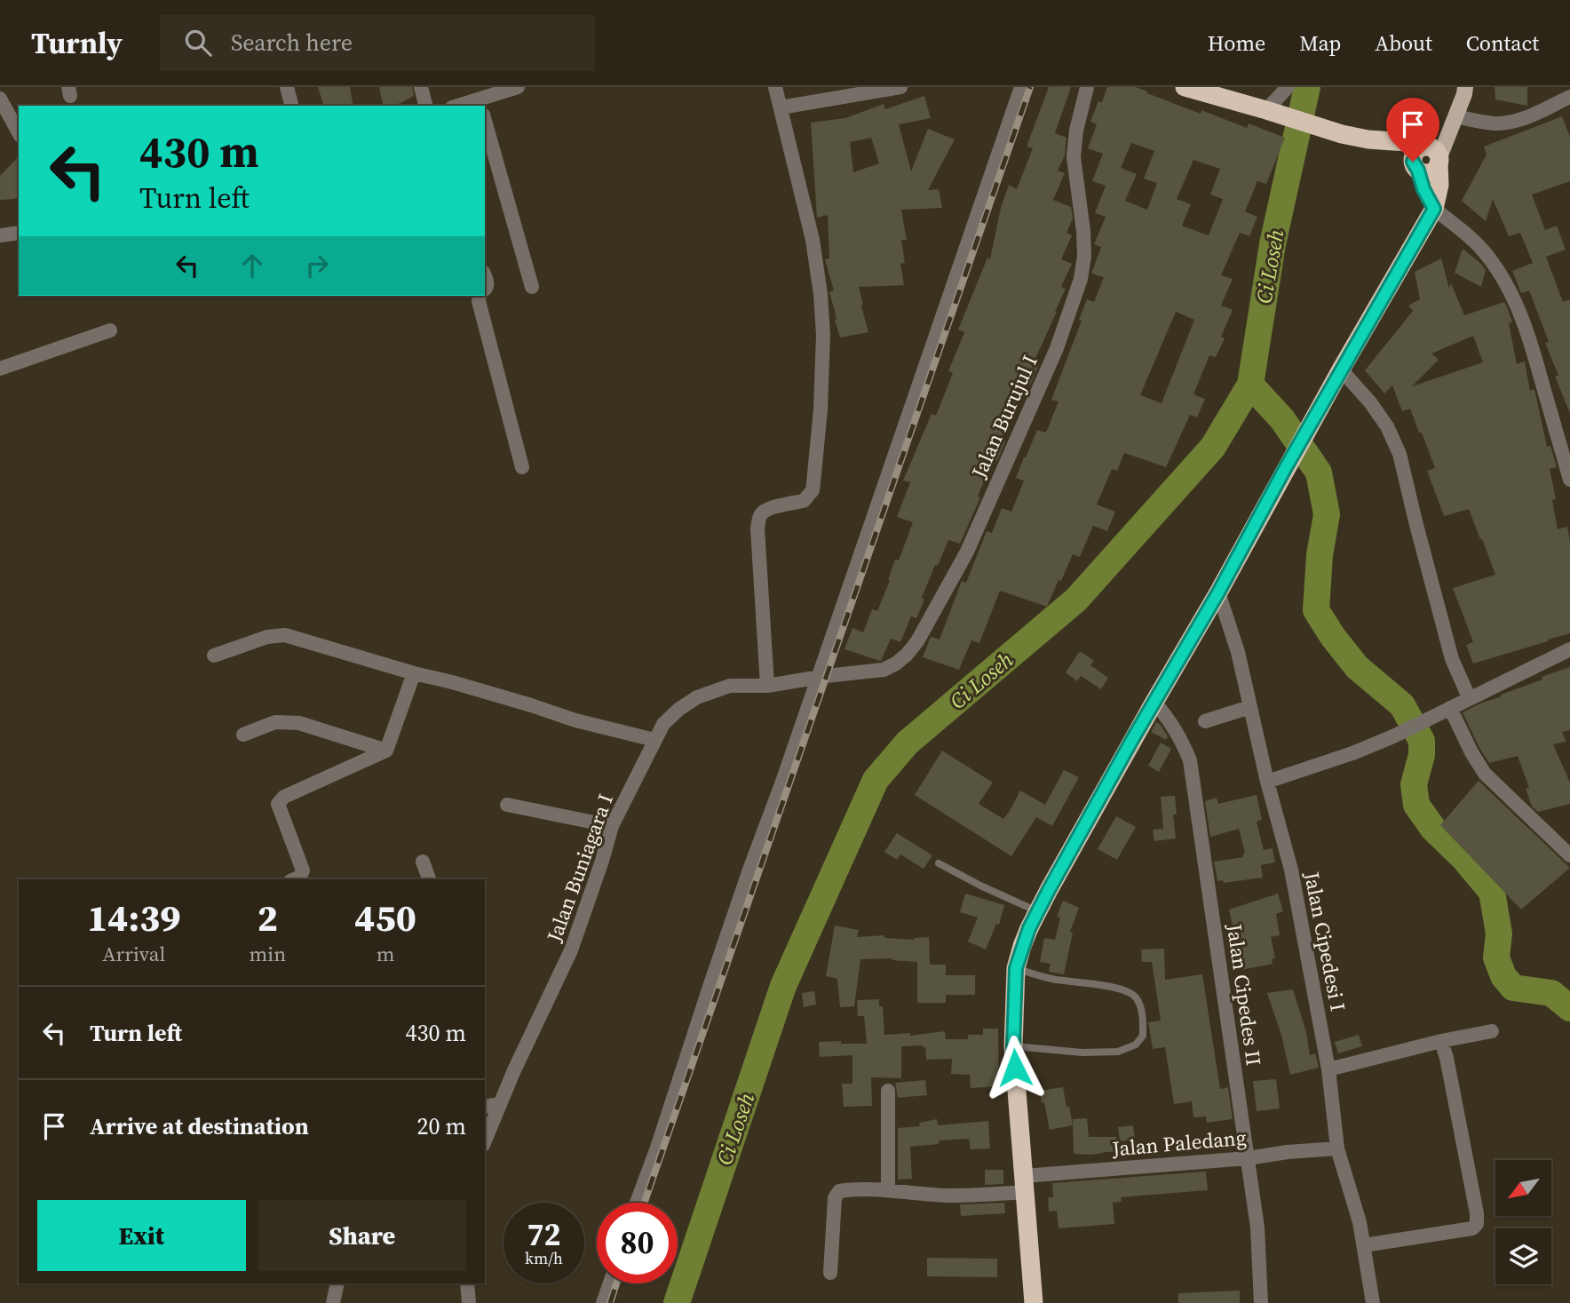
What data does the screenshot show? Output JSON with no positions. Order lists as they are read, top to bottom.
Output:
{
  "streets": {
    "street": [
      "Jalan Burujul I",
      "Jalan Buniagara I",
      "Jalan Cipedesi I",
      "Jalan Cipedes II",
      "Jalan Paledang"
    ]
  },
  "crossings": [
    ["Jalan Burujul I", "Jalan Buniagara I"],
    ["Jalan Cipedesi I", "Jalan Paledang"],
    ["Jalan Cipedes II", "Jalan Paledang"]
  ],
  "water": ["Ci Loseh"],
  "north": "bottom left",
  "page": {
    "header": "Turnly",
    "search": "Search here",
    "nav": [
      "Home",
      "Map",
      "About",
      "Contact"
    ],
    "turn": ["430 m", "Turn left"],
    "eta": [
      "14:39",
      "Arrival",
      "2",
      "min",
      "450",
      "m"
    ],
    "list": [
      {
        "name": "Turn left",
        "value": "430 m"
      },
      {
        "name": "Arrive at destination",
        "value": "20 m"
      }
    ],
    "buttons": ["Exit", "Share"],
    "speed": "72 km/h",
    "limit": "80"
  }
}
